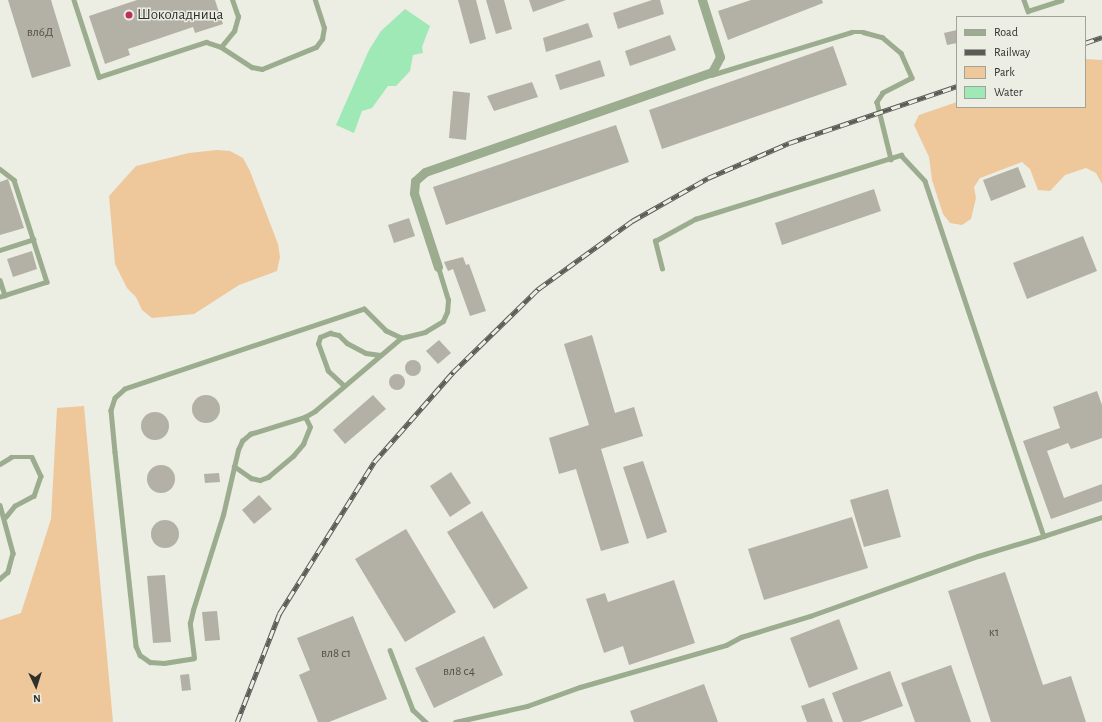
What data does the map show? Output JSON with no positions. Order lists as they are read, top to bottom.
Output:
{
  "places": ["Шоколадница"],
  "house_numbers": [
    "вл6Д",
    "к1",
    "вл8 с1",
    "вл8 с4"
  ],
  "legend": [
    "Road",
    "Railway",
    "Park",
    "Water"
  ],
  "north": "bottom"
}
